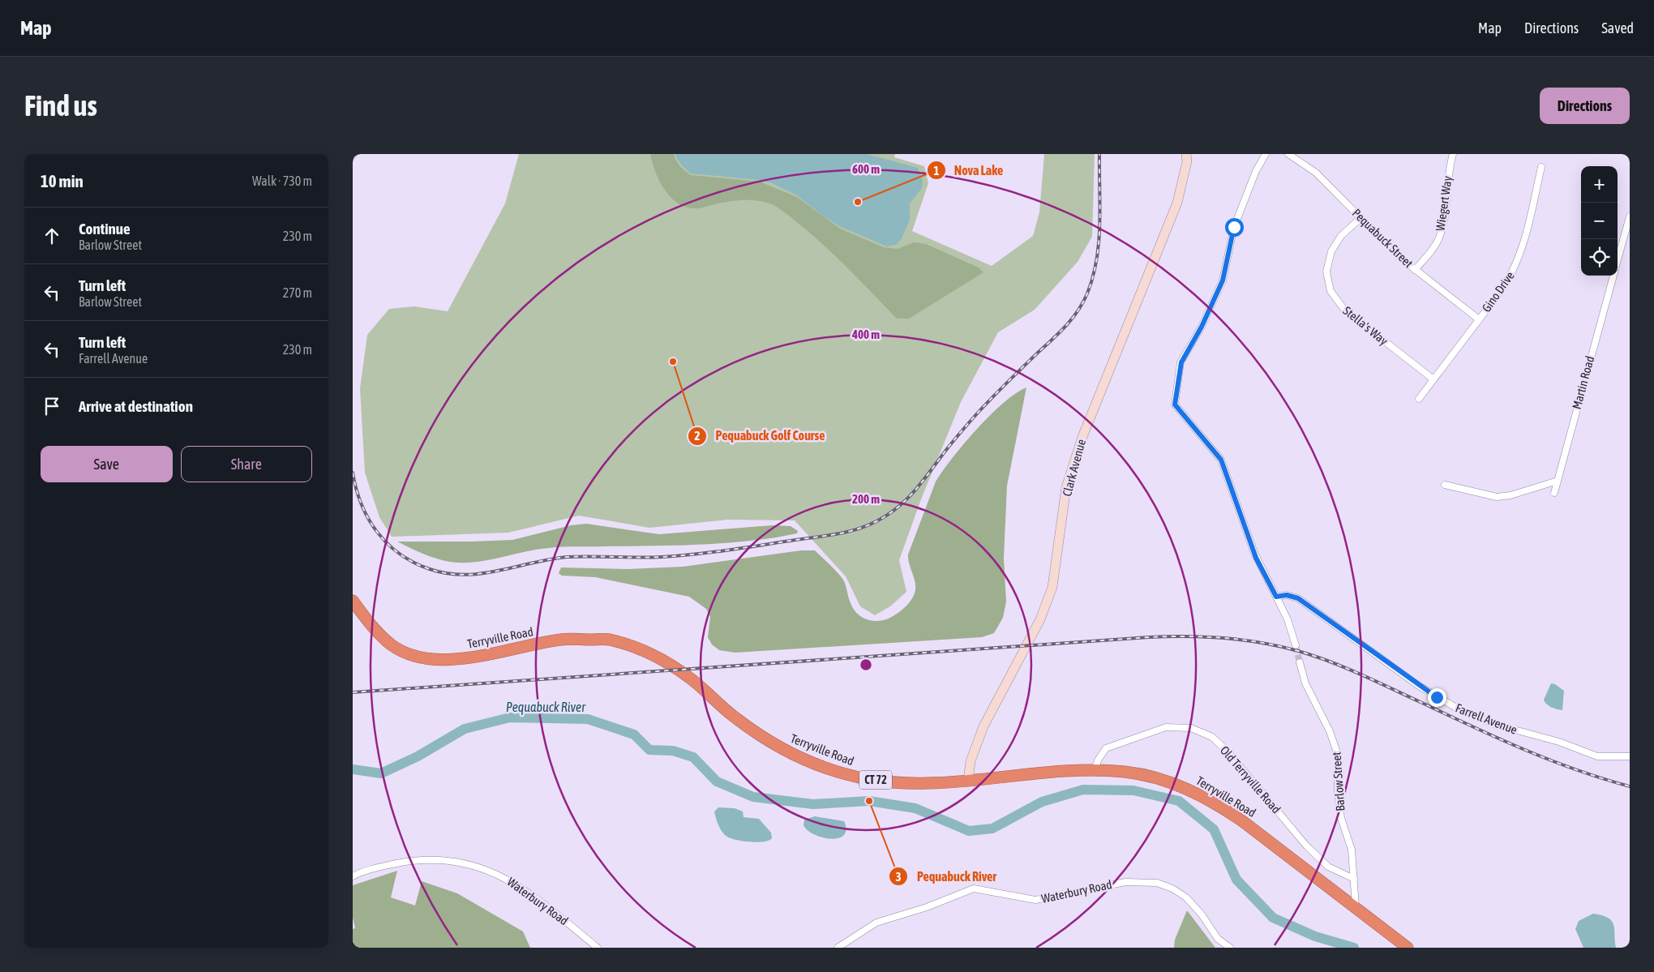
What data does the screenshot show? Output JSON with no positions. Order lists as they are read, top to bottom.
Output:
{
  "streets": {
    "highway": ["Terryville Road", "CT 72"],
    "main road": ["Clark Avenue"],
    "street": [
      "Wiegert Way",
      "Pequabuck Street",
      "Gino Drive",
      "Stella's Way",
      "Martin Road",
      "Farrell Avenue",
      "Old Terryville Road",
      "Barlow Street",
      "Waterbury Road"
    ]
  },
  "crossings": [
    ["Wiegert Way", "Pequabuck Street"],
    ["Pequabuck Street", "Gino Drive"],
    ["Pequabuck Street", "Stella's Way"],
    ["Gino Drive", "Stella's Way"],
    ["Clark Avenue", "Terryville Road"],
    ["Terryville Road", "Old Terryville Road"],
    ["Terryville Road", "Barlow Street"],
    ["Old Terryville Road", "Barlow Street"]
  ],
  "water": ["Pequabuck River"],
  "places": ["Nova Lake", "Pequabuck Golf Course", "Pequabuck River"],
  "page": {
    "header": "Map",
    "nav": ["Map", "Directions", "Saved"],
    "buttons": [
      "Directions",
      ["Save", "Share"]
    ],
    "title": "Find us",
    "heading": ["10 min", "Walk · 730 m"],
    "map_buttons": ["+", "−"],
    "list": [
      ["Continue", "Barlow Street", "230 m"],
      ["Turn left", "Barlow Street", "270 m"],
      ["Turn left", "Farrell Avenue", "230 m"],
      "Arrive at destination"
    ]
  },
  "rings": ["600 m", "400 m", "200 m"]
}
